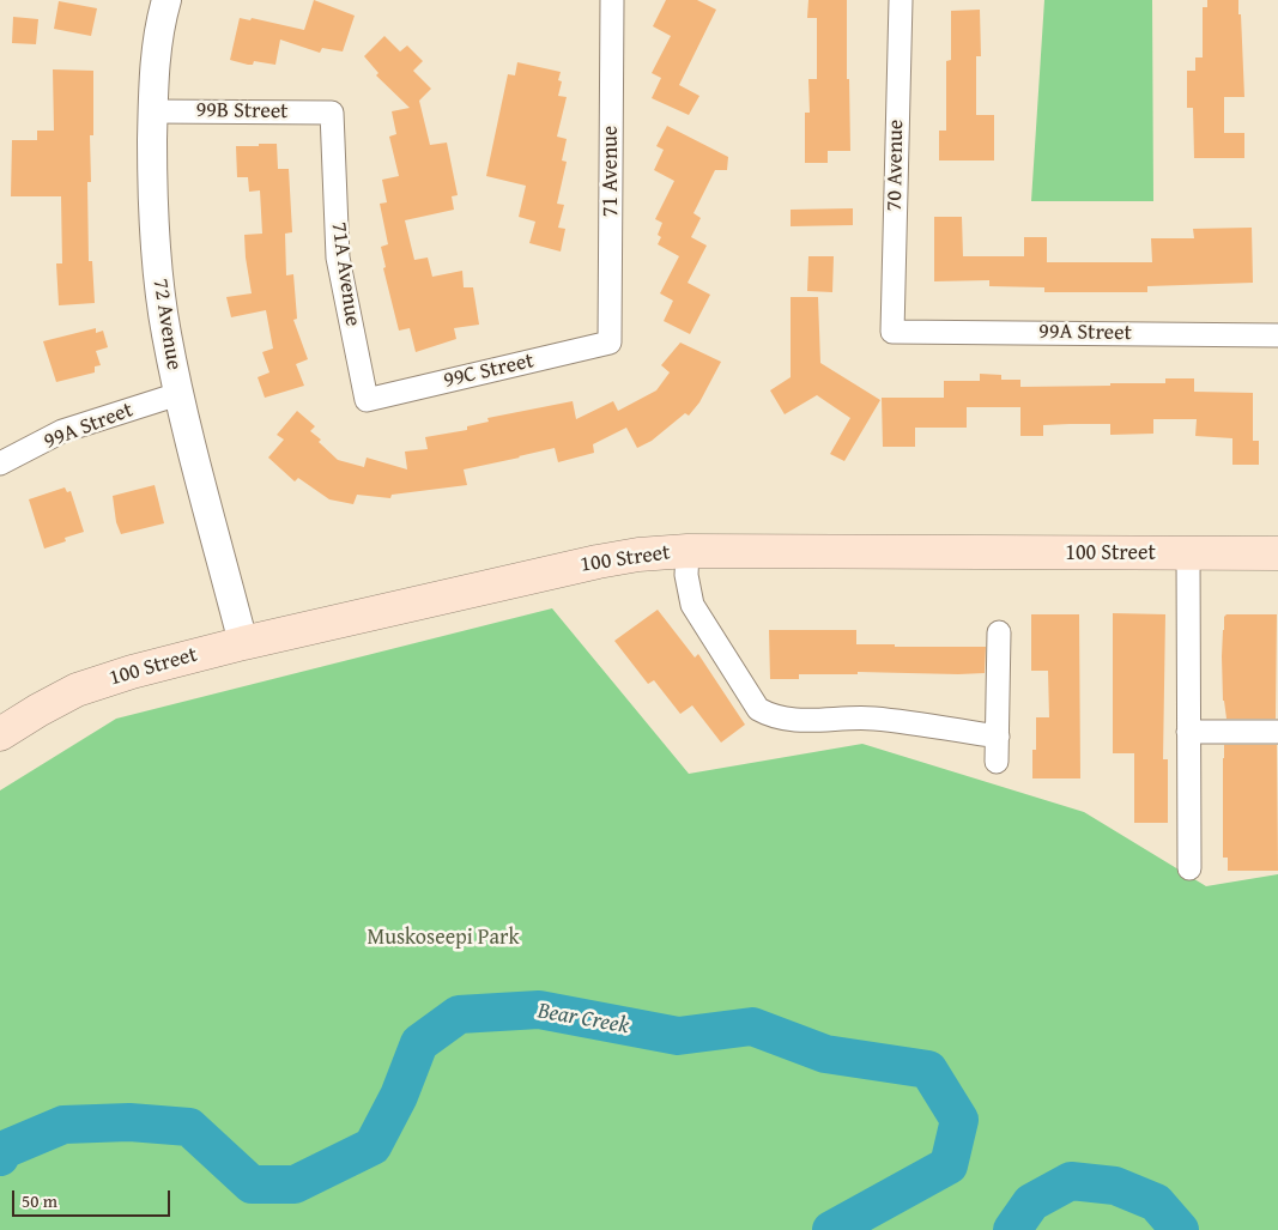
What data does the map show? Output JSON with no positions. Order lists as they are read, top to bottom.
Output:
{
  "streets": {
    "main road": ["100 Street"],
    "street": [
      "99B Street",
      "70 Avenue",
      "71 Avenue",
      "71A Avenue",
      "72 Avenue",
      "99A Street",
      "99C Street"
    ]
  },
  "crossings": [
    ["99B Street", "71A Avenue"],
    ["99B Street", "72 Avenue"],
    ["70 Avenue", "99A Street"],
    ["71 Avenue", "99C Street"],
    ["71A Avenue", "99C Street"],
    ["72 Avenue", "99A Street"],
    ["72 Avenue", "100 Street"]
  ],
  "water": ["Bear Creek"],
  "parks": ["Muskoseepi Park"],
  "scale_bar": "50 m"
}
